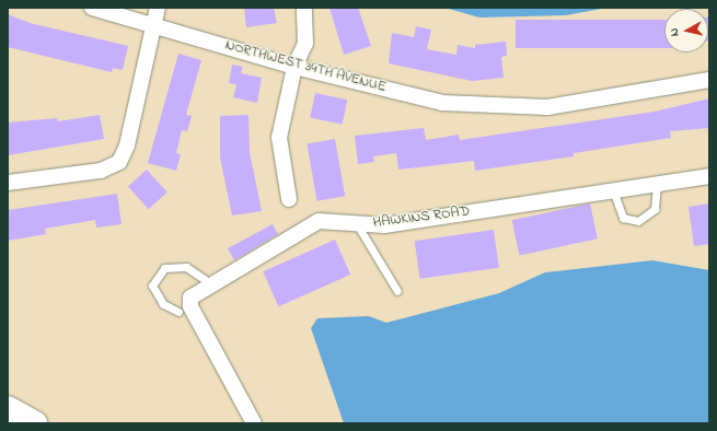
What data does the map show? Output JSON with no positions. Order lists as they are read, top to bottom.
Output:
{
  "streets": {
    "street": ["NORTHWEST 34TH AVENUE", "HAWKINS ROAD"]
  },
  "north": "left"
}
